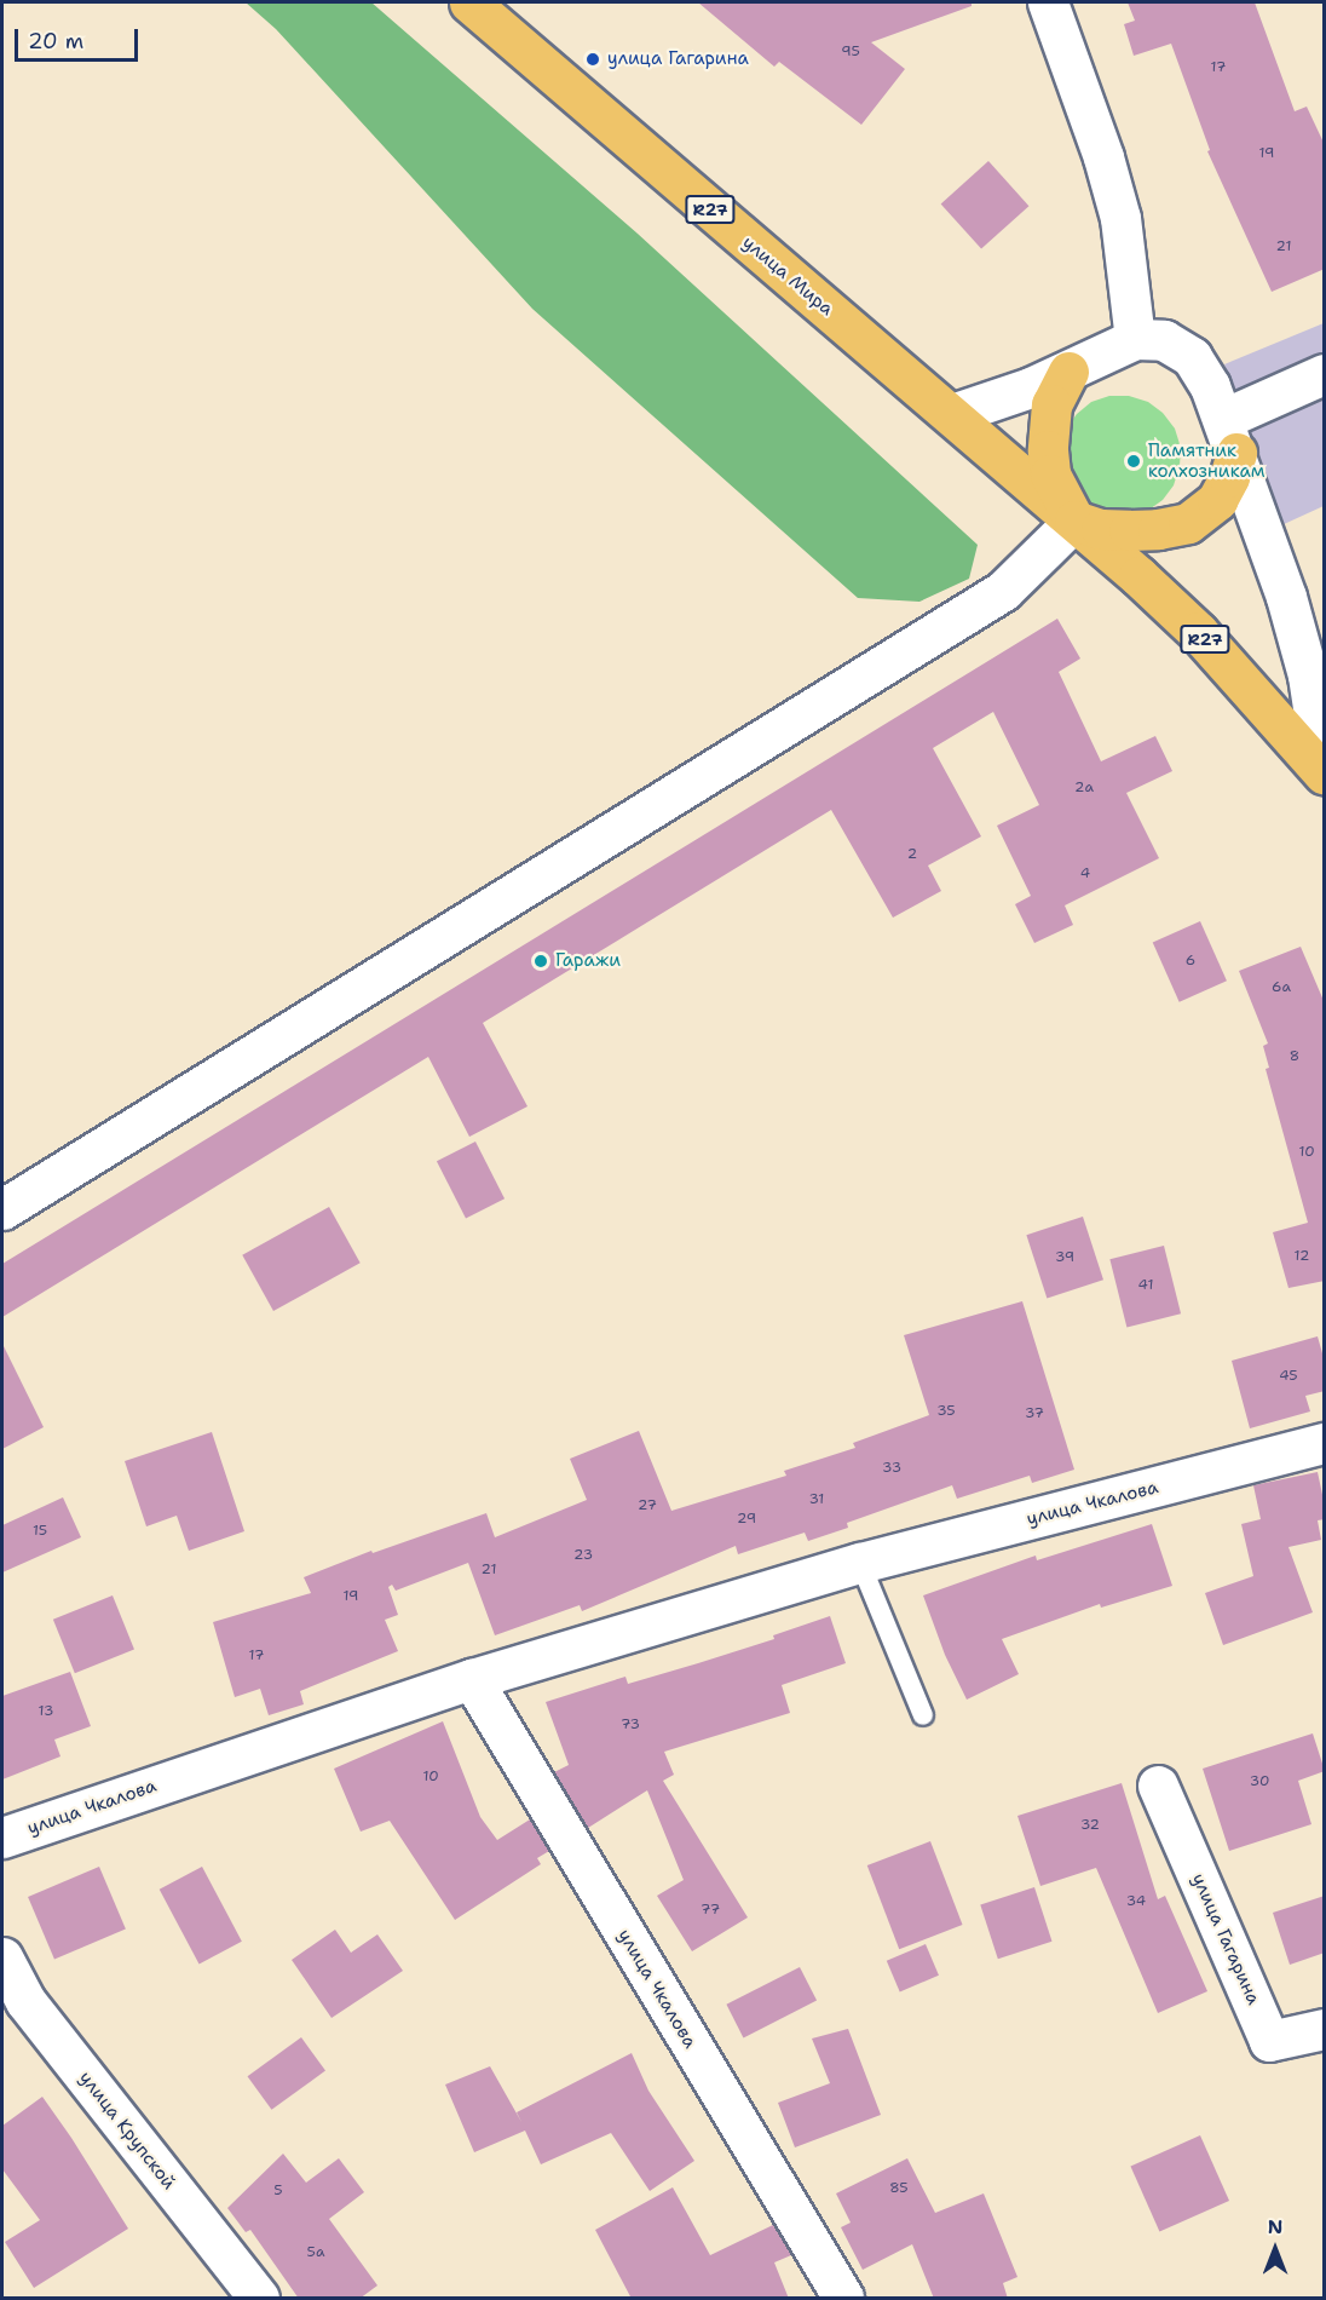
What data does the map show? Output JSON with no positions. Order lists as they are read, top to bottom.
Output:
{
  "streets": {
    "main road": ["R27", "улица Мира"],
    "street": ["улица Чкалова", "улица Гагарина", "улица Крупской"]
  },
  "crossings": [
    ["R27", "улица Мира"]
  ],
  "places": ["улица Гагарина", "Памятник колхозникам", "Гаражи"],
  "house_numbers": [
    "95",
    "17",
    "19",
    "21",
    "2а",
    "2",
    "4",
    "6",
    "6а",
    "8",
    "10",
    "12",
    "39",
    "41",
    "45",
    "35",
    "37",
    "33",
    "31",
    "27",
    "29",
    "15",
    "23",
    "21",
    "19",
    "17",
    "13",
    "73",
    "10",
    "30",
    "32",
    "34",
    "77",
    "85",
    "5",
    "5а"
  ],
  "scale_bar": "20 m",
  "north": "top"
}
